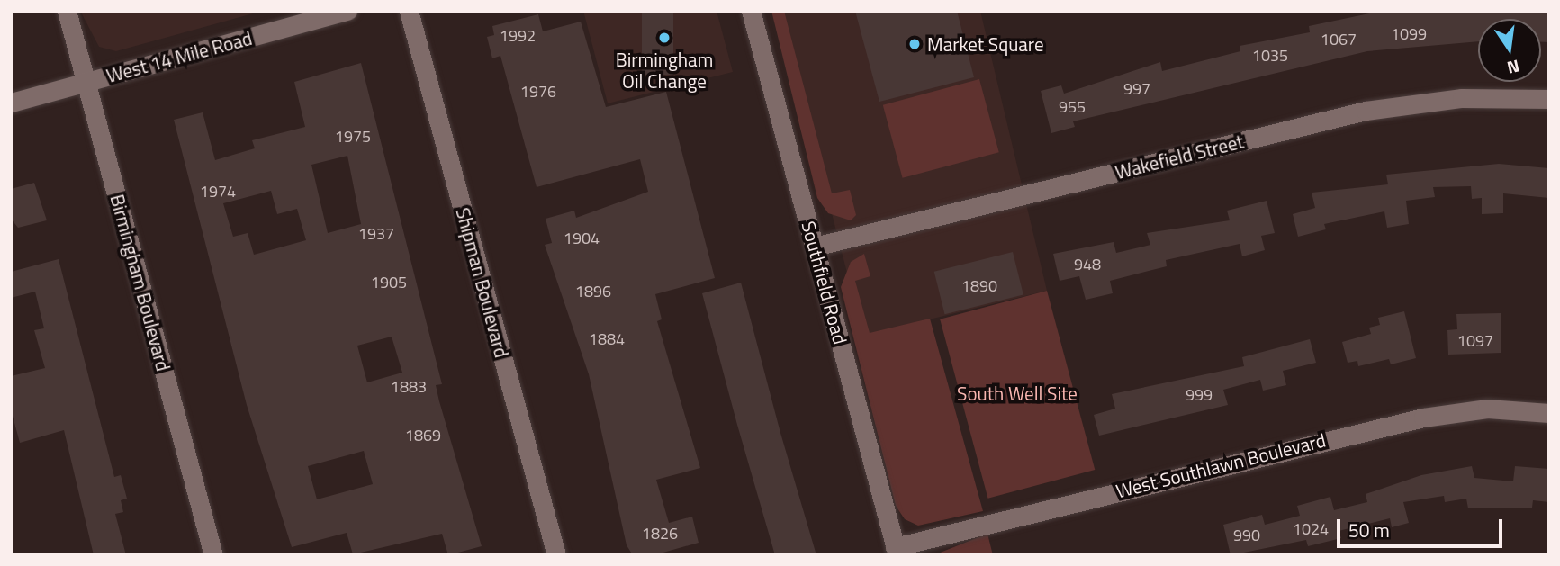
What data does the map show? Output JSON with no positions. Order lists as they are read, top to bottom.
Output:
{
  "streets": {
    "street": [
      "West 14 Mile Road",
      "Wakefield Street",
      "Birmingham Boulevard",
      "Shipman Boulevard",
      "Southfield Road",
      "West Southlawn Boulevard"
    ]
  },
  "crossings": [
    ["West 14 Mile Road", "Birmingham Boulevard"],
    ["Wakefield Street", "Southfield Road"],
    ["Southfield Road", "West Southlawn Boulevard"]
  ],
  "parks": ["South Well Site"],
  "places": ["Birmingham Oil Change", "Market Square"],
  "house_numbers": [
    "1099",
    "1992",
    "1067",
    "1035",
    "997",
    "1976",
    "955",
    "1975",
    "1974",
    "1937",
    "1904",
    "948",
    "1905",
    "1890",
    "1896",
    "1884",
    "1097",
    "1883",
    "999",
    "1869",
    "1024",
    "1826",
    "990"
  ],
  "scale_bar": "50 m",
  "north": "bottom"
}
